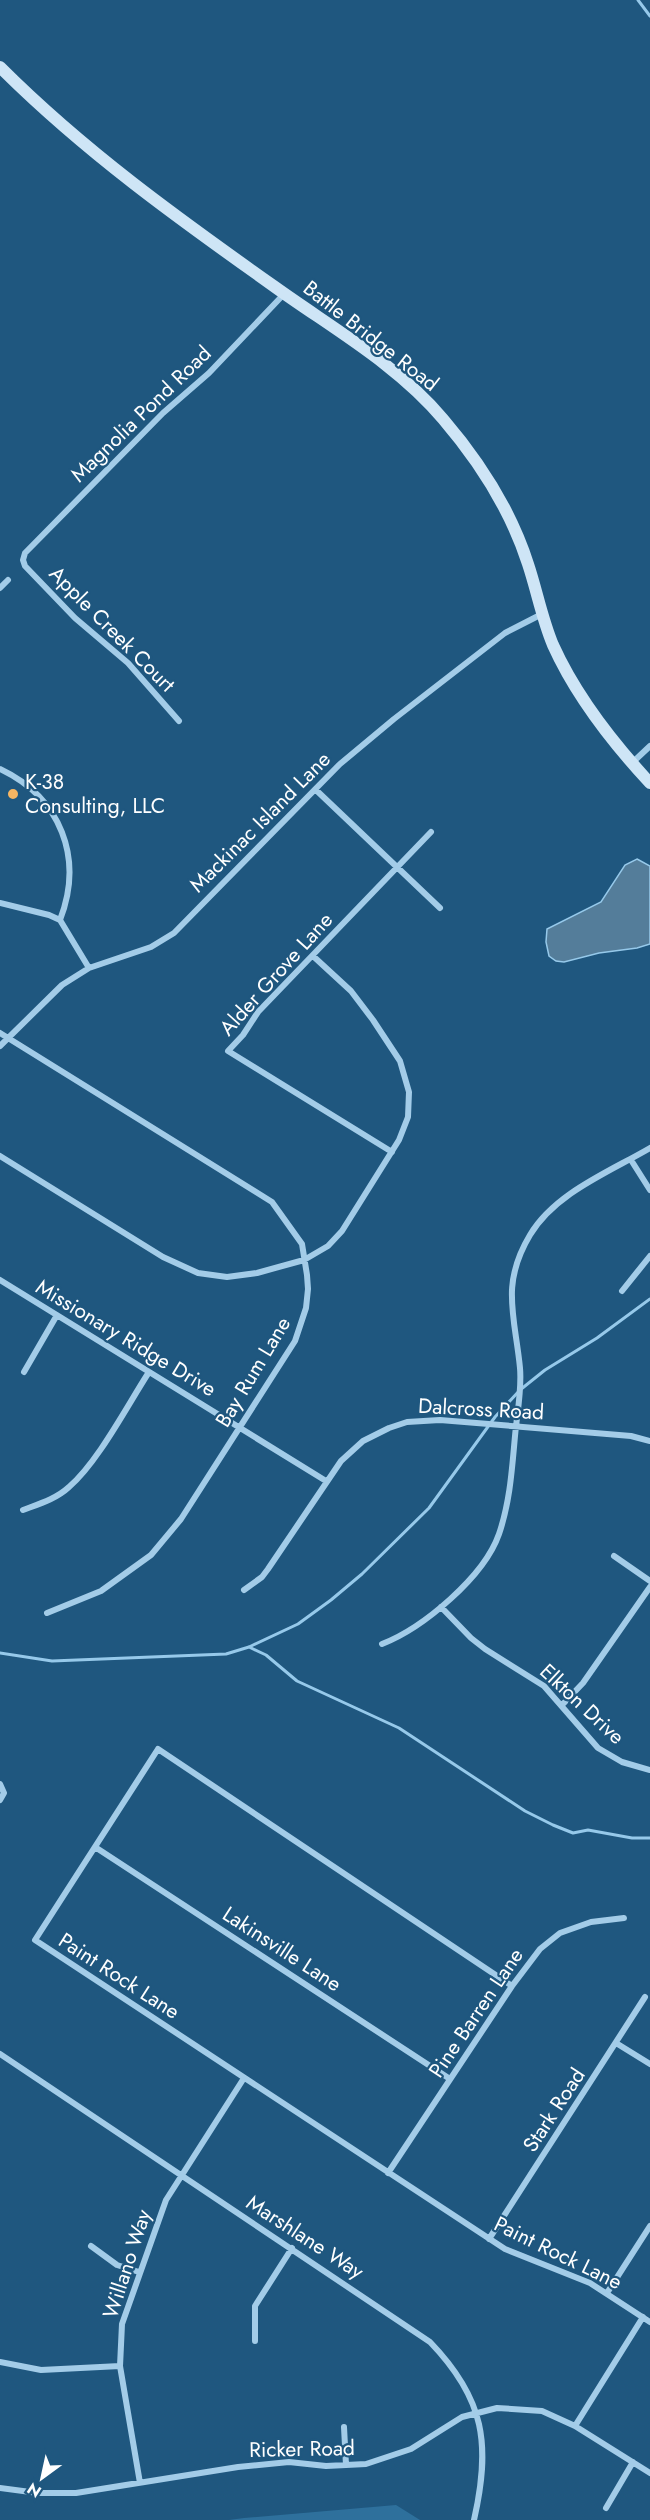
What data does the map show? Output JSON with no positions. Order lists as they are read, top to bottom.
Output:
{
  "streets": {
    "street": [
      "Battle Bridge Road",
      "Magnolia Pond Road",
      "Apple Creek Court",
      "Mackinac Island Lane",
      "Alder Grove Lane",
      "Missionary Ridge Drive",
      "Bay Rum Lane",
      "Dalcross Road",
      "Elkton Drive",
      "Lakinsville Lane",
      "Paint Rock Lane",
      "Pine Barren Lane",
      "Stark Road",
      "Marshlane Way",
      "Willano Way",
      "Ricker Road"
    ]
  },
  "crossings": [
    ["Battle Bridge Road", "Magnolia Pond Road"],
    ["Battle Bridge Road", "Mackinac Island Lane"],
    ["Magnolia Pond Road", "Apple Creek Court"],
    ["Mackinac Island Lane", "Bay Rum Lane"],
    ["Missionary Ridge Drive", "Bay Rum Lane"],
    ["Missionary Ridge Drive", "Dalcross Road"],
    ["Lakinsville Lane", "Paint Rock Lane"],
    ["Lakinsville Lane", "Pine Barren Lane"],
    ["Paint Rock Lane", "Pine Barren Lane"],
    ["Paint Rock Lane", "Stark Road"],
    ["Paint Rock Lane", "Willano Way"],
    ["Marshlane Way", "Willano Way"],
    ["Marshlane Way", "Ricker Road"],
    ["Willano Way", "Ricker Road"]
  ],
  "places": ["K-38 Consulting, LLC"],
  "north": "bottom left"
}
